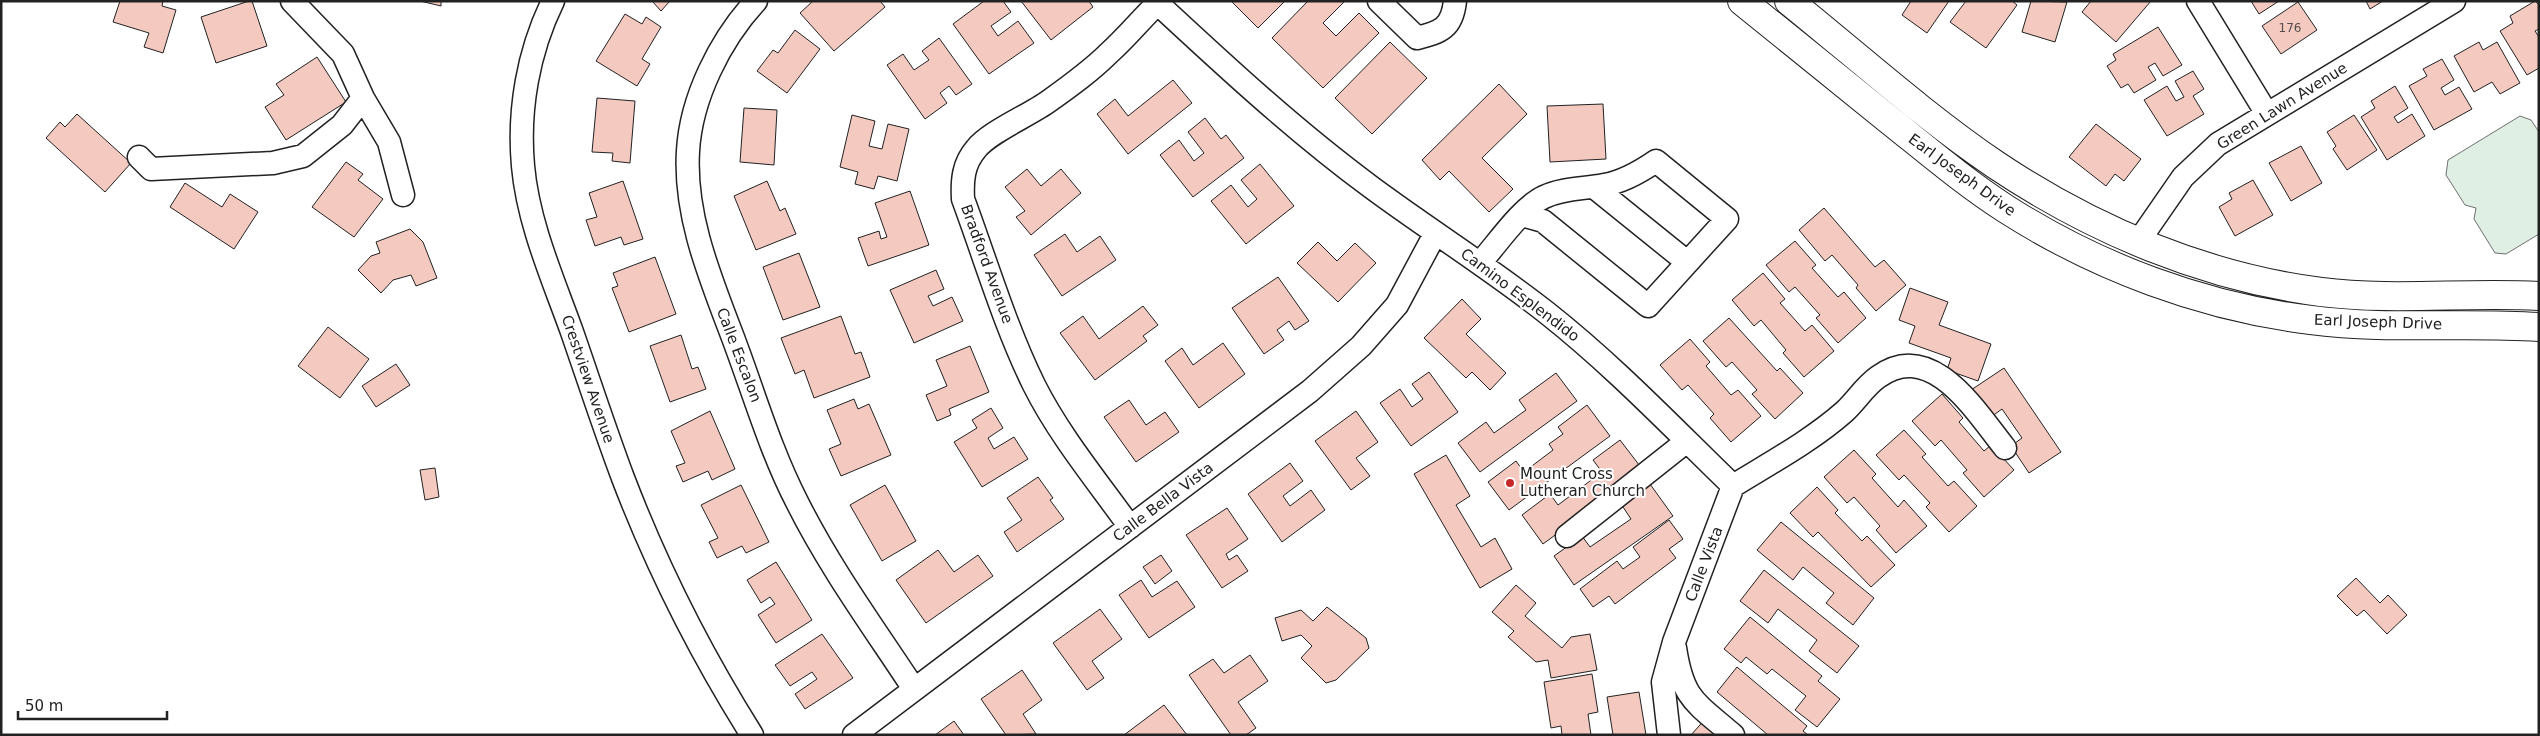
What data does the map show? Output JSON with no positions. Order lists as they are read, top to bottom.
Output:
{
  "streets": {
    "main road": ["Earl Joseph Drive"],
    "street": [
      "Green Lawn Avenue",
      "Bradford Avenue",
      "Camino Esplendido",
      "Calle Escalon",
      "Crestview Avenue",
      "Calle Bella Vista",
      "Calle Vista"
    ]
  },
  "crossings": [
    ["Green Lawn Avenue", "Earl Joseph Drive"],
    ["Bradford Avenue", "Camino Esplendido"],
    ["Bradford Avenue", "Calle Bella Vista"],
    ["Camino Esplendido", "Calle Bella Vista"],
    ["Camino Esplendido", "Calle Vista"],
    ["Calle Escalon", "Calle Bella Vista"]
  ],
  "places": ["Mount Cross Lutheran Church"],
  "house_numbers": ["176"],
  "scale_bar": "50 m"
}
